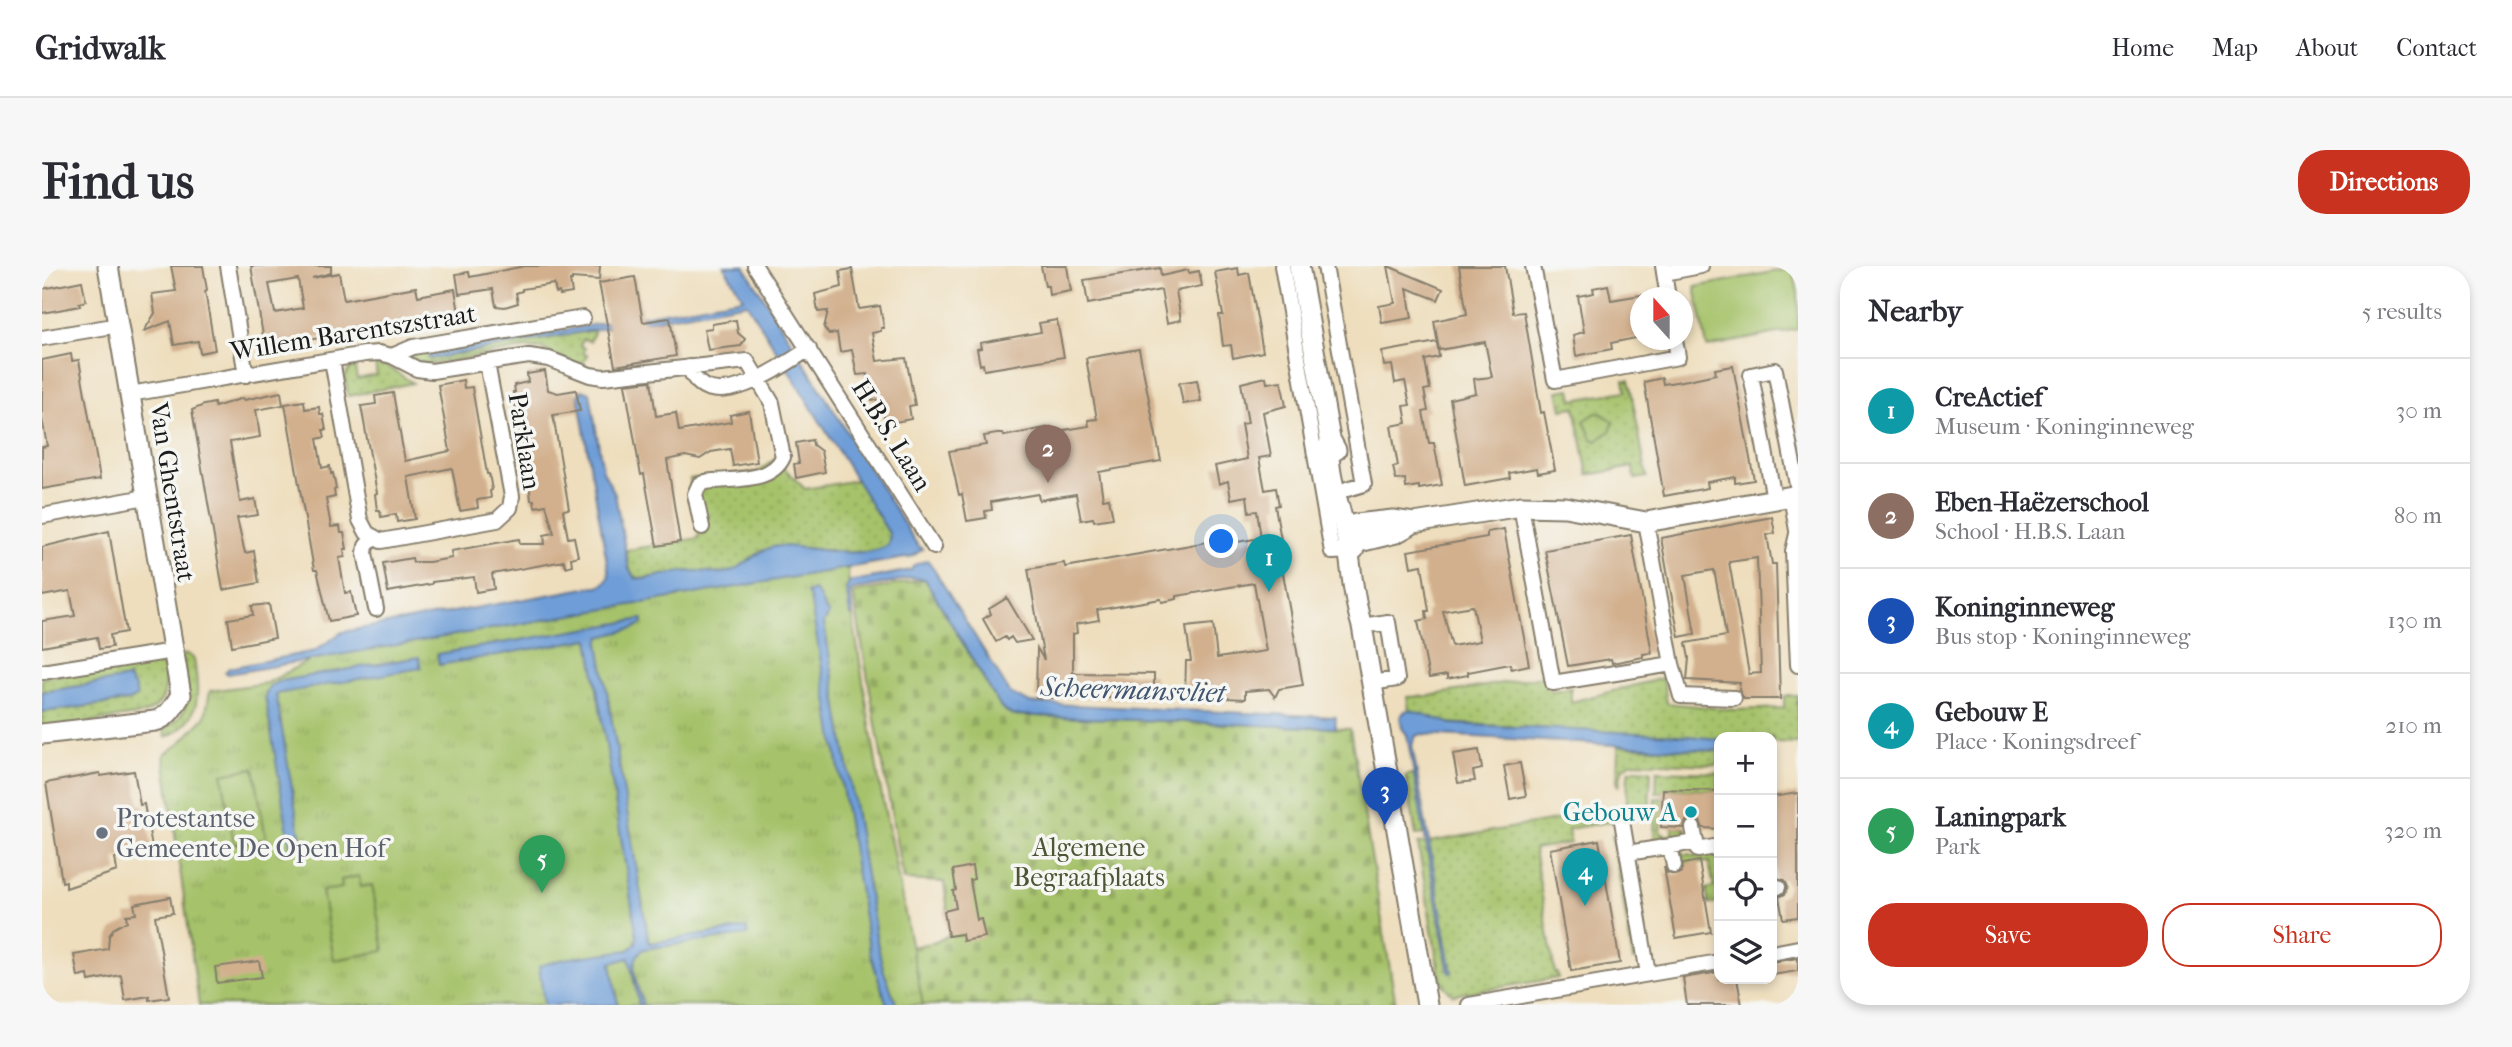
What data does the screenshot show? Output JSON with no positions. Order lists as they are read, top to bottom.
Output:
{
  "streets": {
    "street": [
      "Willem Barentszstraat",
      "H.B.S. Laan",
      "Parklaan",
      "Van Ghentstraat"
    ]
  },
  "crossings": [
    ["Willem Barentszstraat", "Parklaan"],
    ["Willem Barentszstraat", "Van Ghentstraat"]
  ],
  "water": ["Scheermansvliet"],
  "parks": ["Algemene Begraafplaats"],
  "places": ["Gebouw A", "Protestantse Gemeente De Open Hof"],
  "north": "top",
  "page": {
    "header": "Gridwalk",
    "nav": [
      "Home",
      "Map",
      "About",
      "Contact"
    ],
    "buttons": [
      "Directions",
      ["Save", "Share"]
    ],
    "title": "Find us",
    "heading": ["Nearby", "5 results"],
    "list": [
      {
        "mark": "1",
        "name": "CreActief",
        "note": "Museum · Koninginneweg",
        "value": "30 m"
      },
      {
        "mark": "2",
        "name": "Eben-Haëzerschool",
        "note": "School · H.B.S. Laan",
        "value": "80 m"
      },
      {
        "mark": "3",
        "name": "Koninginneweg",
        "note": "Bus stop · Koninginneweg",
        "value": "130 m"
      },
      {
        "mark": "4",
        "name": "Gebouw E",
        "note": "Place · Koningsdreef",
        "value": "210 m"
      },
      {
        "mark": "5",
        "name": "Laningpark",
        "note": "Park",
        "value": "320 m"
      }
    ],
    "pins": [
      "2",
      "1",
      "3",
      "5",
      "4"
    ],
    "map_buttons": ["+", "−"]
  }
}
